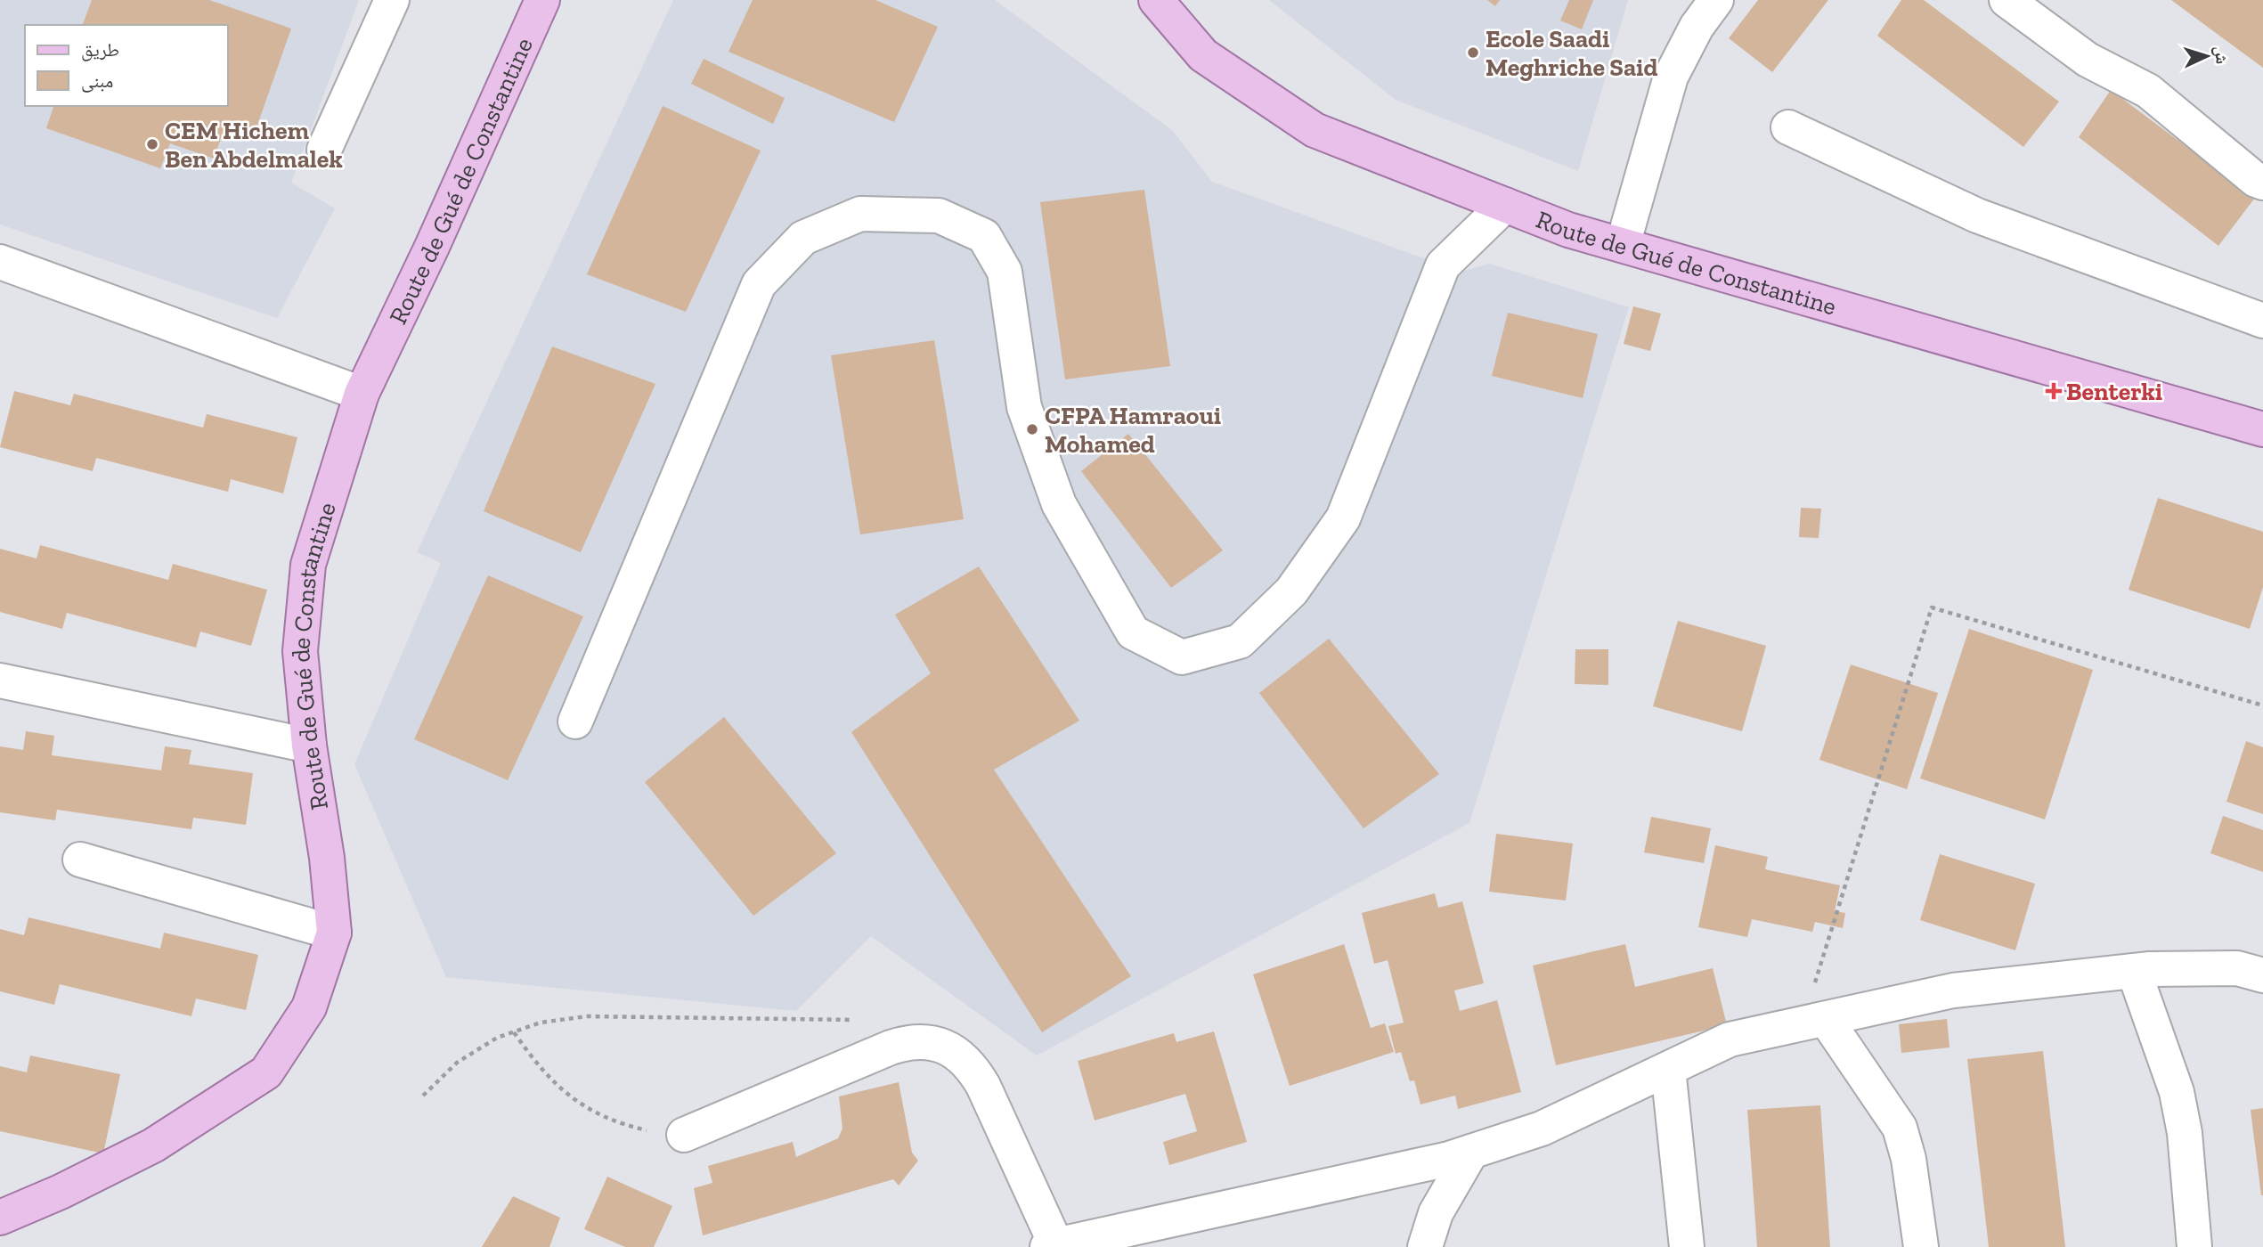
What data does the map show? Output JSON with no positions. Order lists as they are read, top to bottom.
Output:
{
  "streets": {
    "main road": ["Route de Gué de Constantine"]
  },
  "places": {
    "other": ["Ecole Saadi Meghriche Said", "CEM Hichem Ben Abdelmalek", "CFPA Hamraoui Mohamed"],
    "health": ["Benterki"]
  },
  "legend": ["طريق", "مبنى"],
  "north": "right"
}
